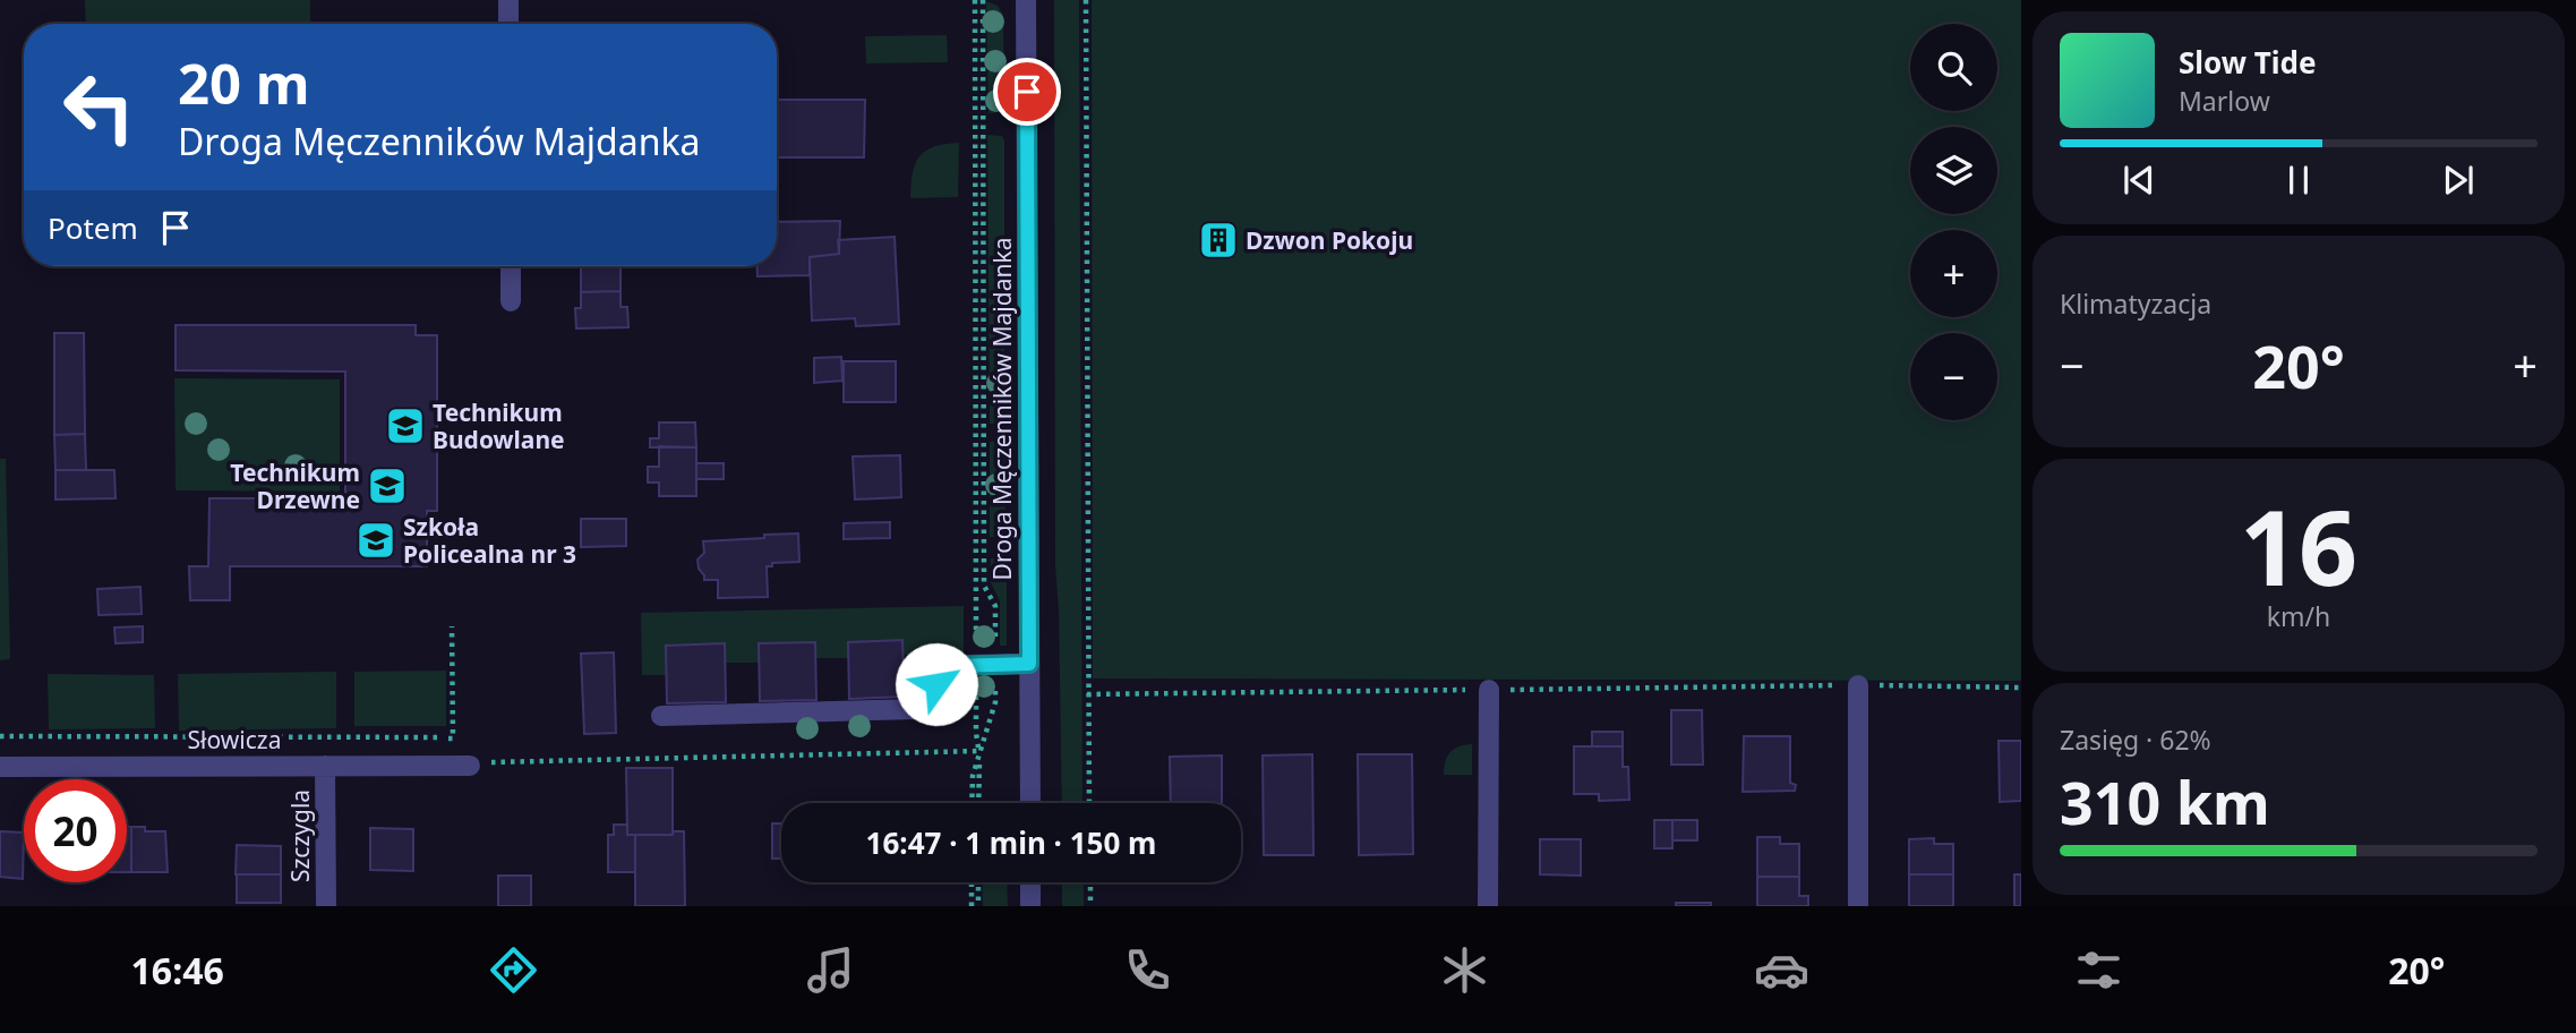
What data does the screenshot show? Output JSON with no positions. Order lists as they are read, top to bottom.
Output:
{
  "streets": {
    "street": ["Droga Męczenników Majdanka", "Słowicza", "Szczygla"]
  },
  "crossings": [
    ["Słowicza", "Szczygla"]
  ],
  "places": {
    "building": ["Dzwon Pokoju"],
    "school or university": ["Technikum Budowlane", "Technikum Drzewne", "Szkoła Policealna nr 3"]
  },
  "page": {
    "map_buttons": ["+", "−"],
    "turn": ["20 m", "Droga Męczenników Majdanka"],
    "song": ["Slow Tide", "Marlow"],
    "then": "Potem",
    "tile": [
      "Klimatyzacja",
      ["16", "km/h"],
      ["Zasięg · 62%", "310 km"]
    ],
    "heat": ["−", "20°", "+"],
    "limit": "20",
    "trip": "16:47 · 1 min · 150 m",
    "tabs": ["16:46", "20°"]
  }
}
